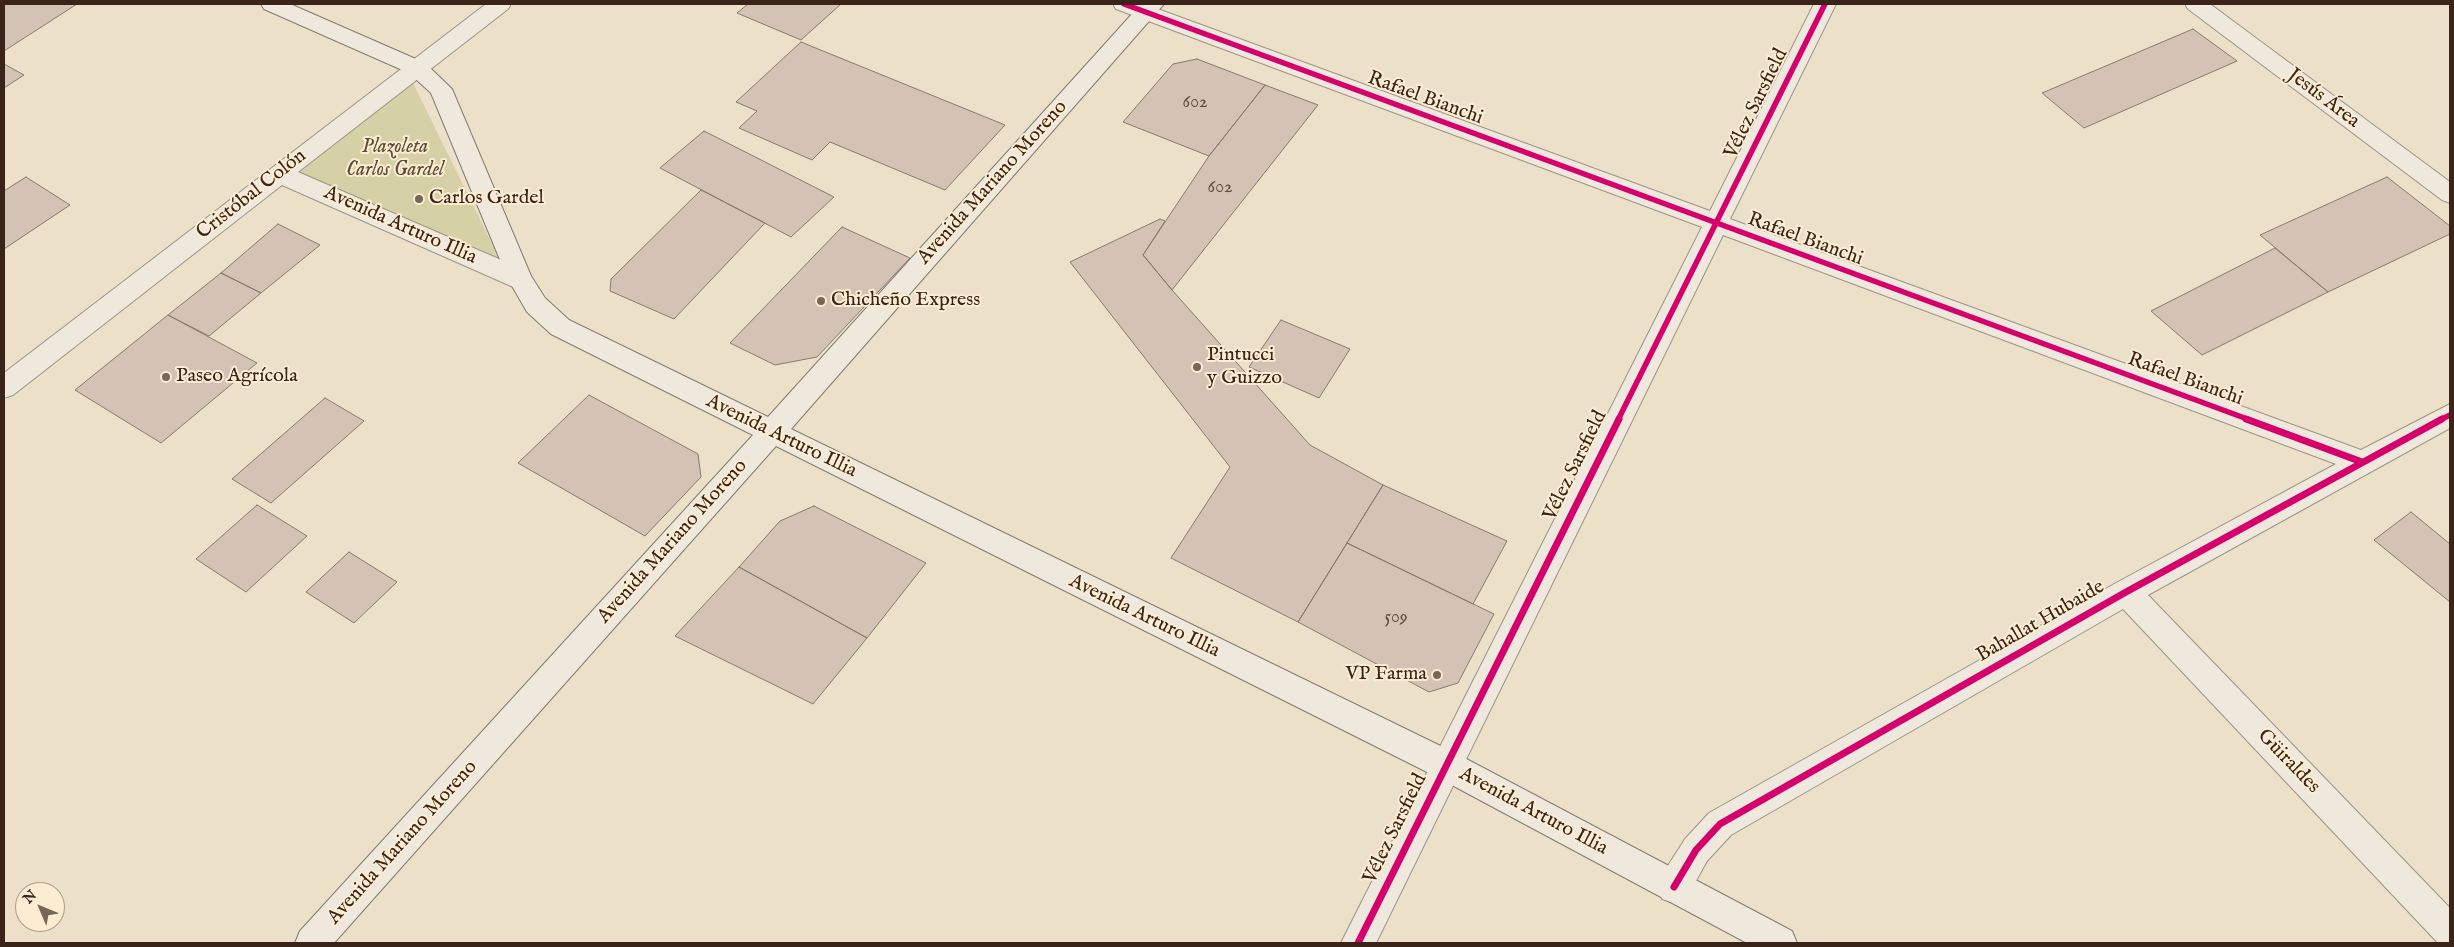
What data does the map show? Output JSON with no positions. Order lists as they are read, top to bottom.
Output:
{
  "streets": {
    "street": [
      "Rafael Bianchi",
      "Jesús Área",
      "Vélez Sarsfield",
      "Avenida Mariano Moreno",
      "Cristóbal Colón",
      "Avenida Arturo Illia",
      "Bahallat Hubaide",
      "Güiraldes"
    ]
  },
  "crossings": [
    ["Rafael Bianchi", "Vélez Sarsfield"],
    ["Rafael Bianchi", "Avenida Mariano Moreno"],
    ["Rafael Bianchi", "Bahallat Hubaide"],
    ["Vélez Sarsfield", "Avenida Arturo Illia"],
    ["Avenida Mariano Moreno", "Avenida Arturo Illia"],
    ["Cristóbal Colón", "Avenida Arturo Illia"],
    ["Avenida Arturo Illia", "Bahallat Hubaide"],
    ["Bahallat Hubaide", "Güiraldes"]
  ],
  "parks": ["Plazoleta Carlos Gardel"],
  "places": [
    "Carlos Gardel",
    "Chicheño Express",
    "Pintucci y Guizzo",
    "Paseo Agrícola",
    "VP Farma"
  ],
  "house_numbers": ["602", "602", "509"],
  "north": "top left"
}
